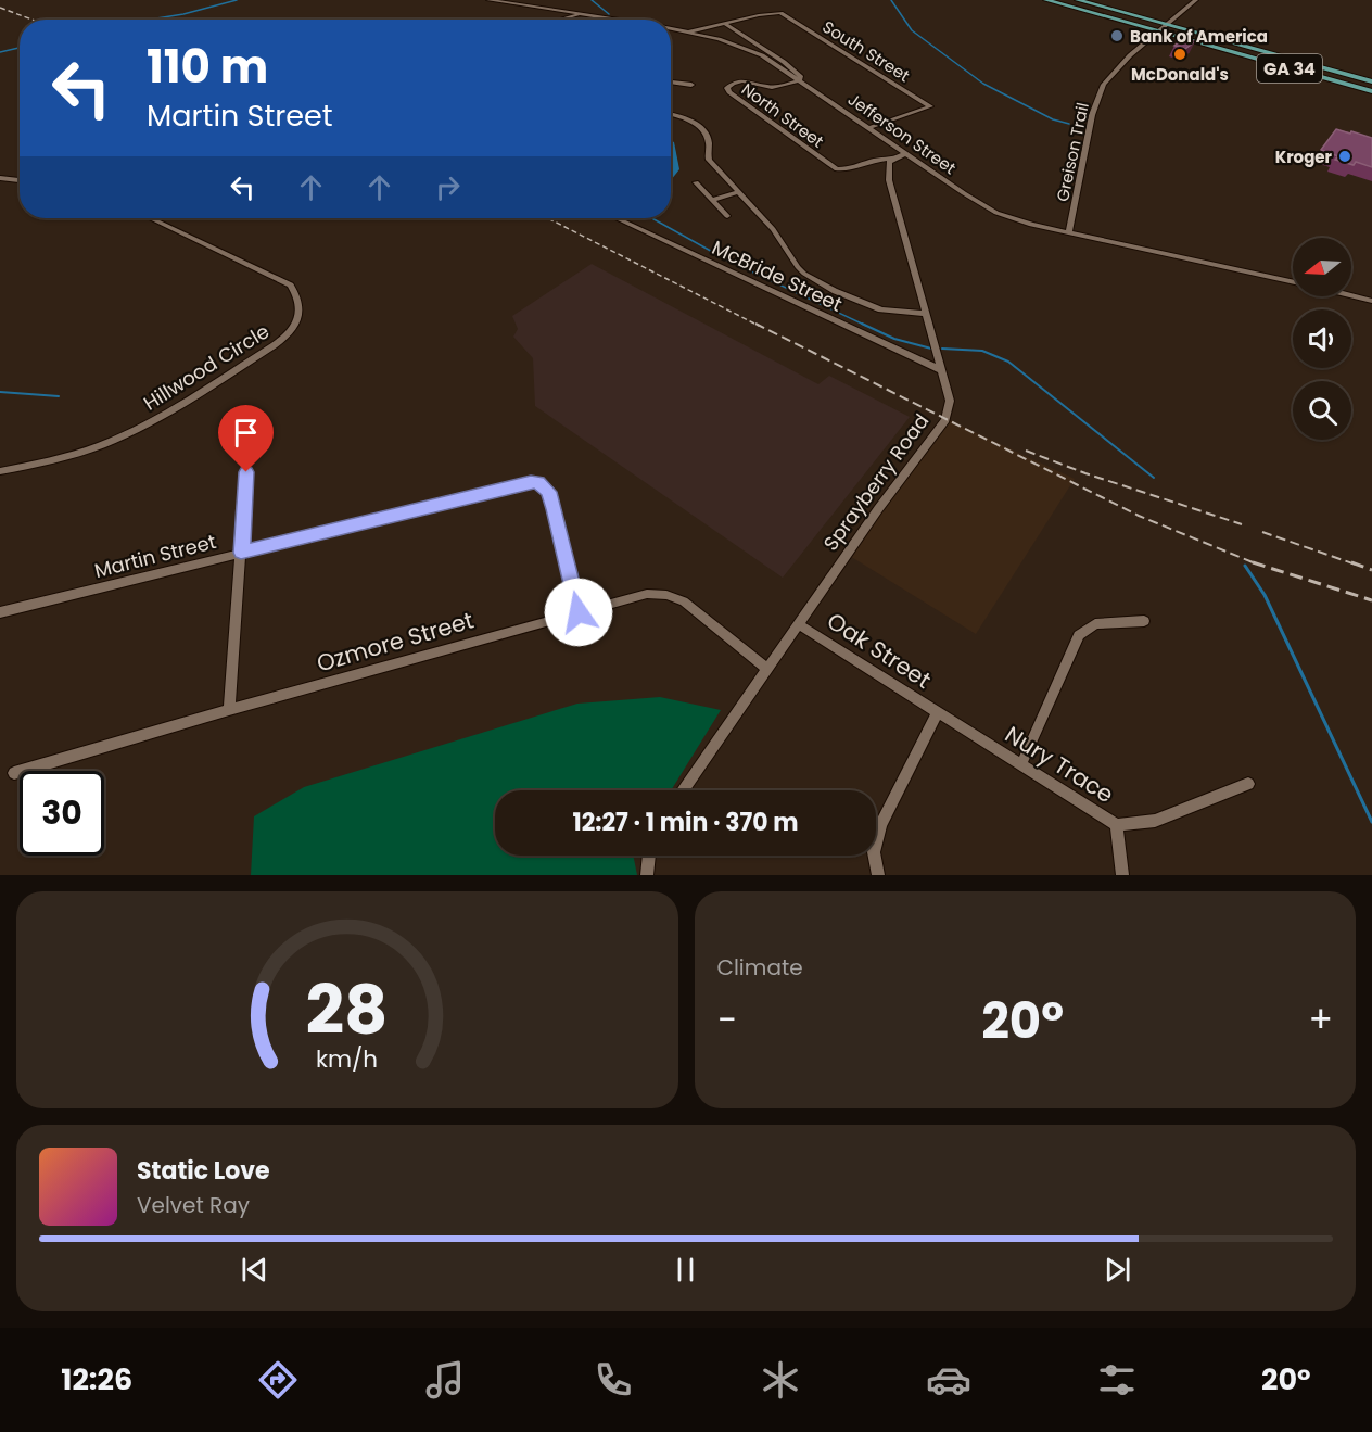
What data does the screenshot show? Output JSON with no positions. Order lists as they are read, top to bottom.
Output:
{
  "streets": {
    "main road": ["GA 34"],
    "street": [
      "South Street",
      "North Street",
      "Jefferson Street",
      "Greison Trail",
      "McBride Street",
      "Hillwood Circle",
      "Sprayberry Road",
      "Martin Street",
      "Ozmore Street",
      "Oak Street",
      "Nury Trace"
    ]
  },
  "crossings": [
    ["South Street", "Jefferson Street"],
    ["GA 34", "Greison Trail"],
    ["North Street", "Jefferson Street"],
    ["North Street", "Sprayberry Road"],
    ["Jefferson Street", "Greison Trail"],
    ["Jefferson Street", "Sprayberry Road"],
    ["McBride Street", "Sprayberry Road"],
    ["Sprayberry Road", "Ozmore Street"],
    ["Sprayberry Road", "Oak Street"],
    ["Martin Street", "Ozmore Street"],
    ["Oak Street", "Nury Trace"]
  ],
  "places": ["Bank of America", "McDonald's", "Kroger"],
  "north": "left",
  "page": {
    "turn": ["110 m", "Martin Street"],
    "limit": "30",
    "trip": "12:27 · 1 min · 370 m",
    "tile": "Climate",
    "heat": ["−", "20°", "+"],
    "song": ["Static Love", "Velvet Ray"],
    "tabs": ["12:26", "20°"],
    "gauge": ["28", "km/h"]
  }
}
